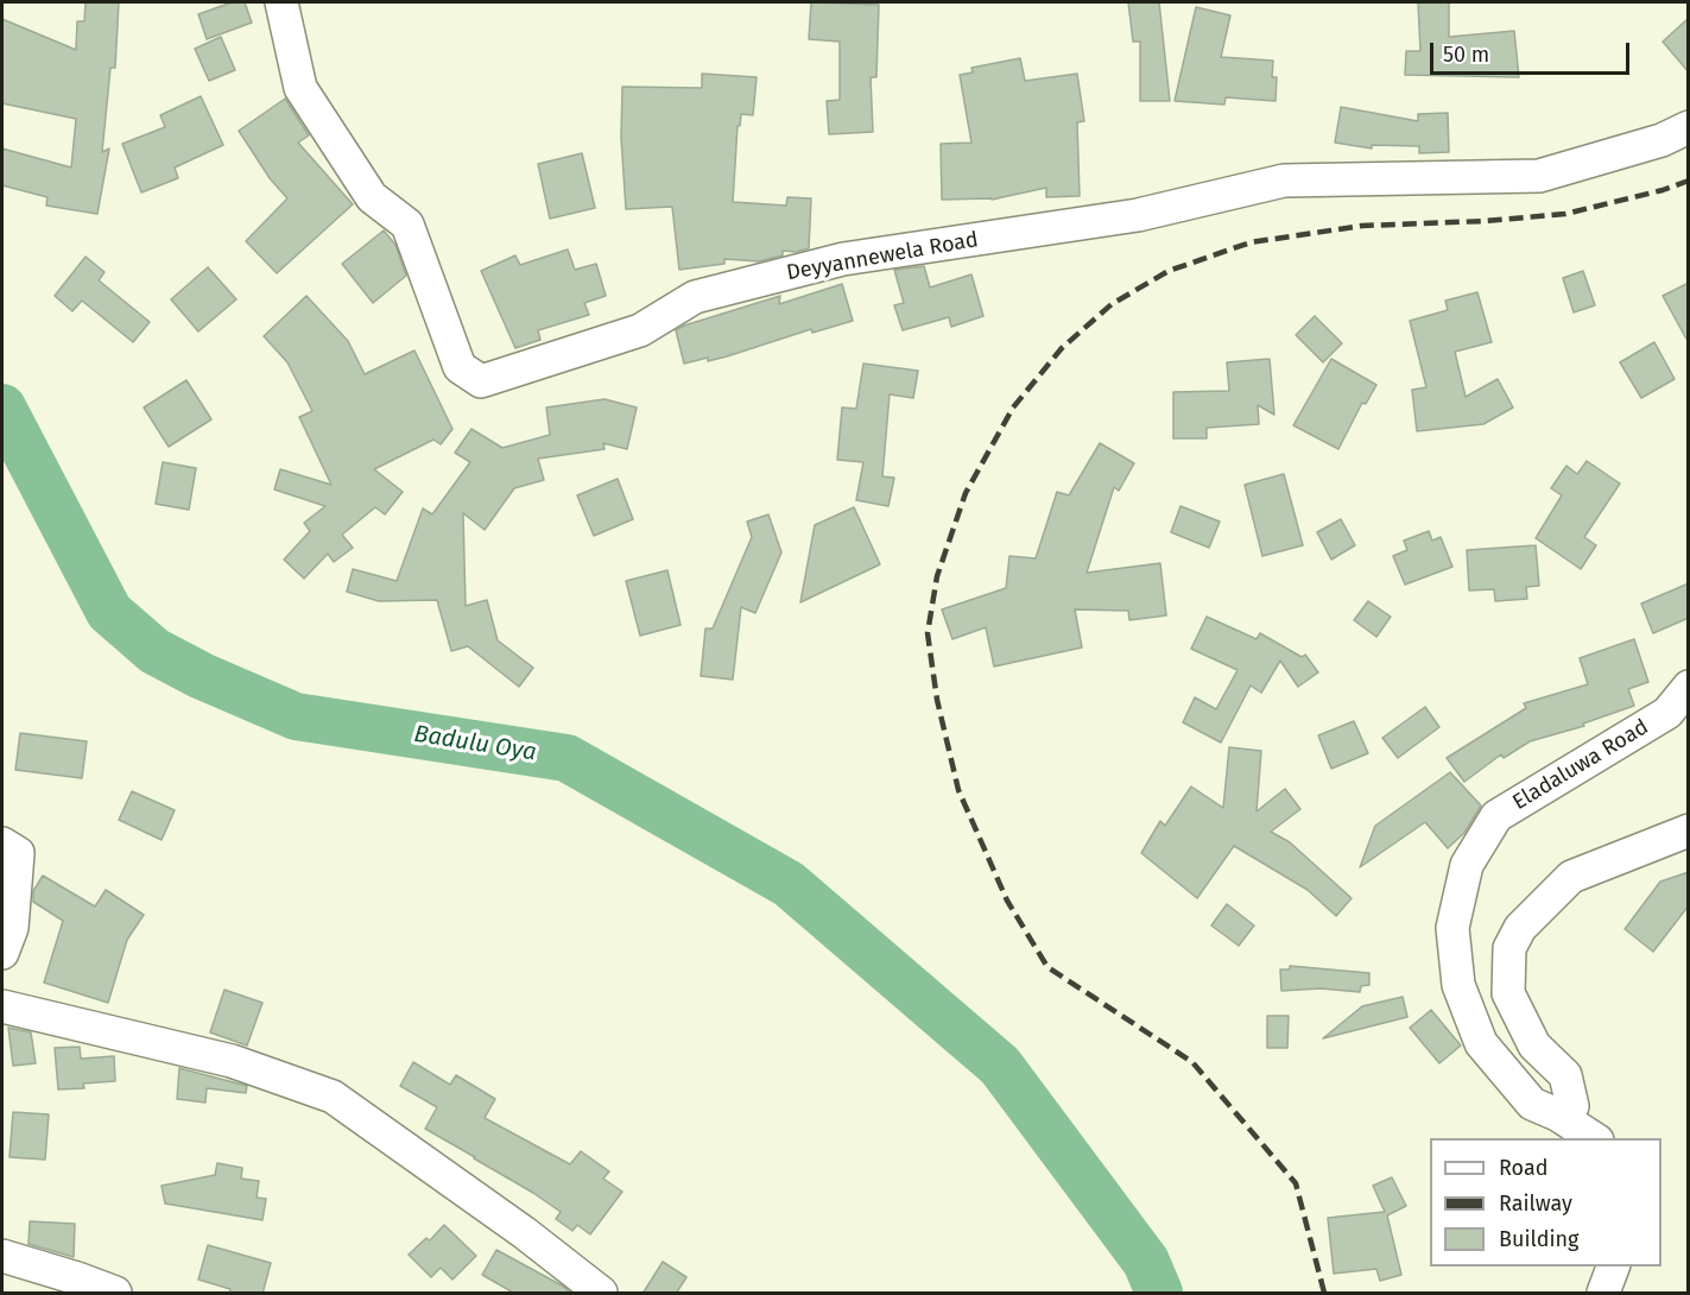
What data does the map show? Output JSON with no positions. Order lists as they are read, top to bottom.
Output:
{
  "streets": {
    "street": ["Deyyannewela Road", "Eladaluwa Road"]
  },
  "water": ["Badulu Oya"],
  "legend": ["Road", "Railway", "Building"],
  "scale_bar": "50 m"
}
